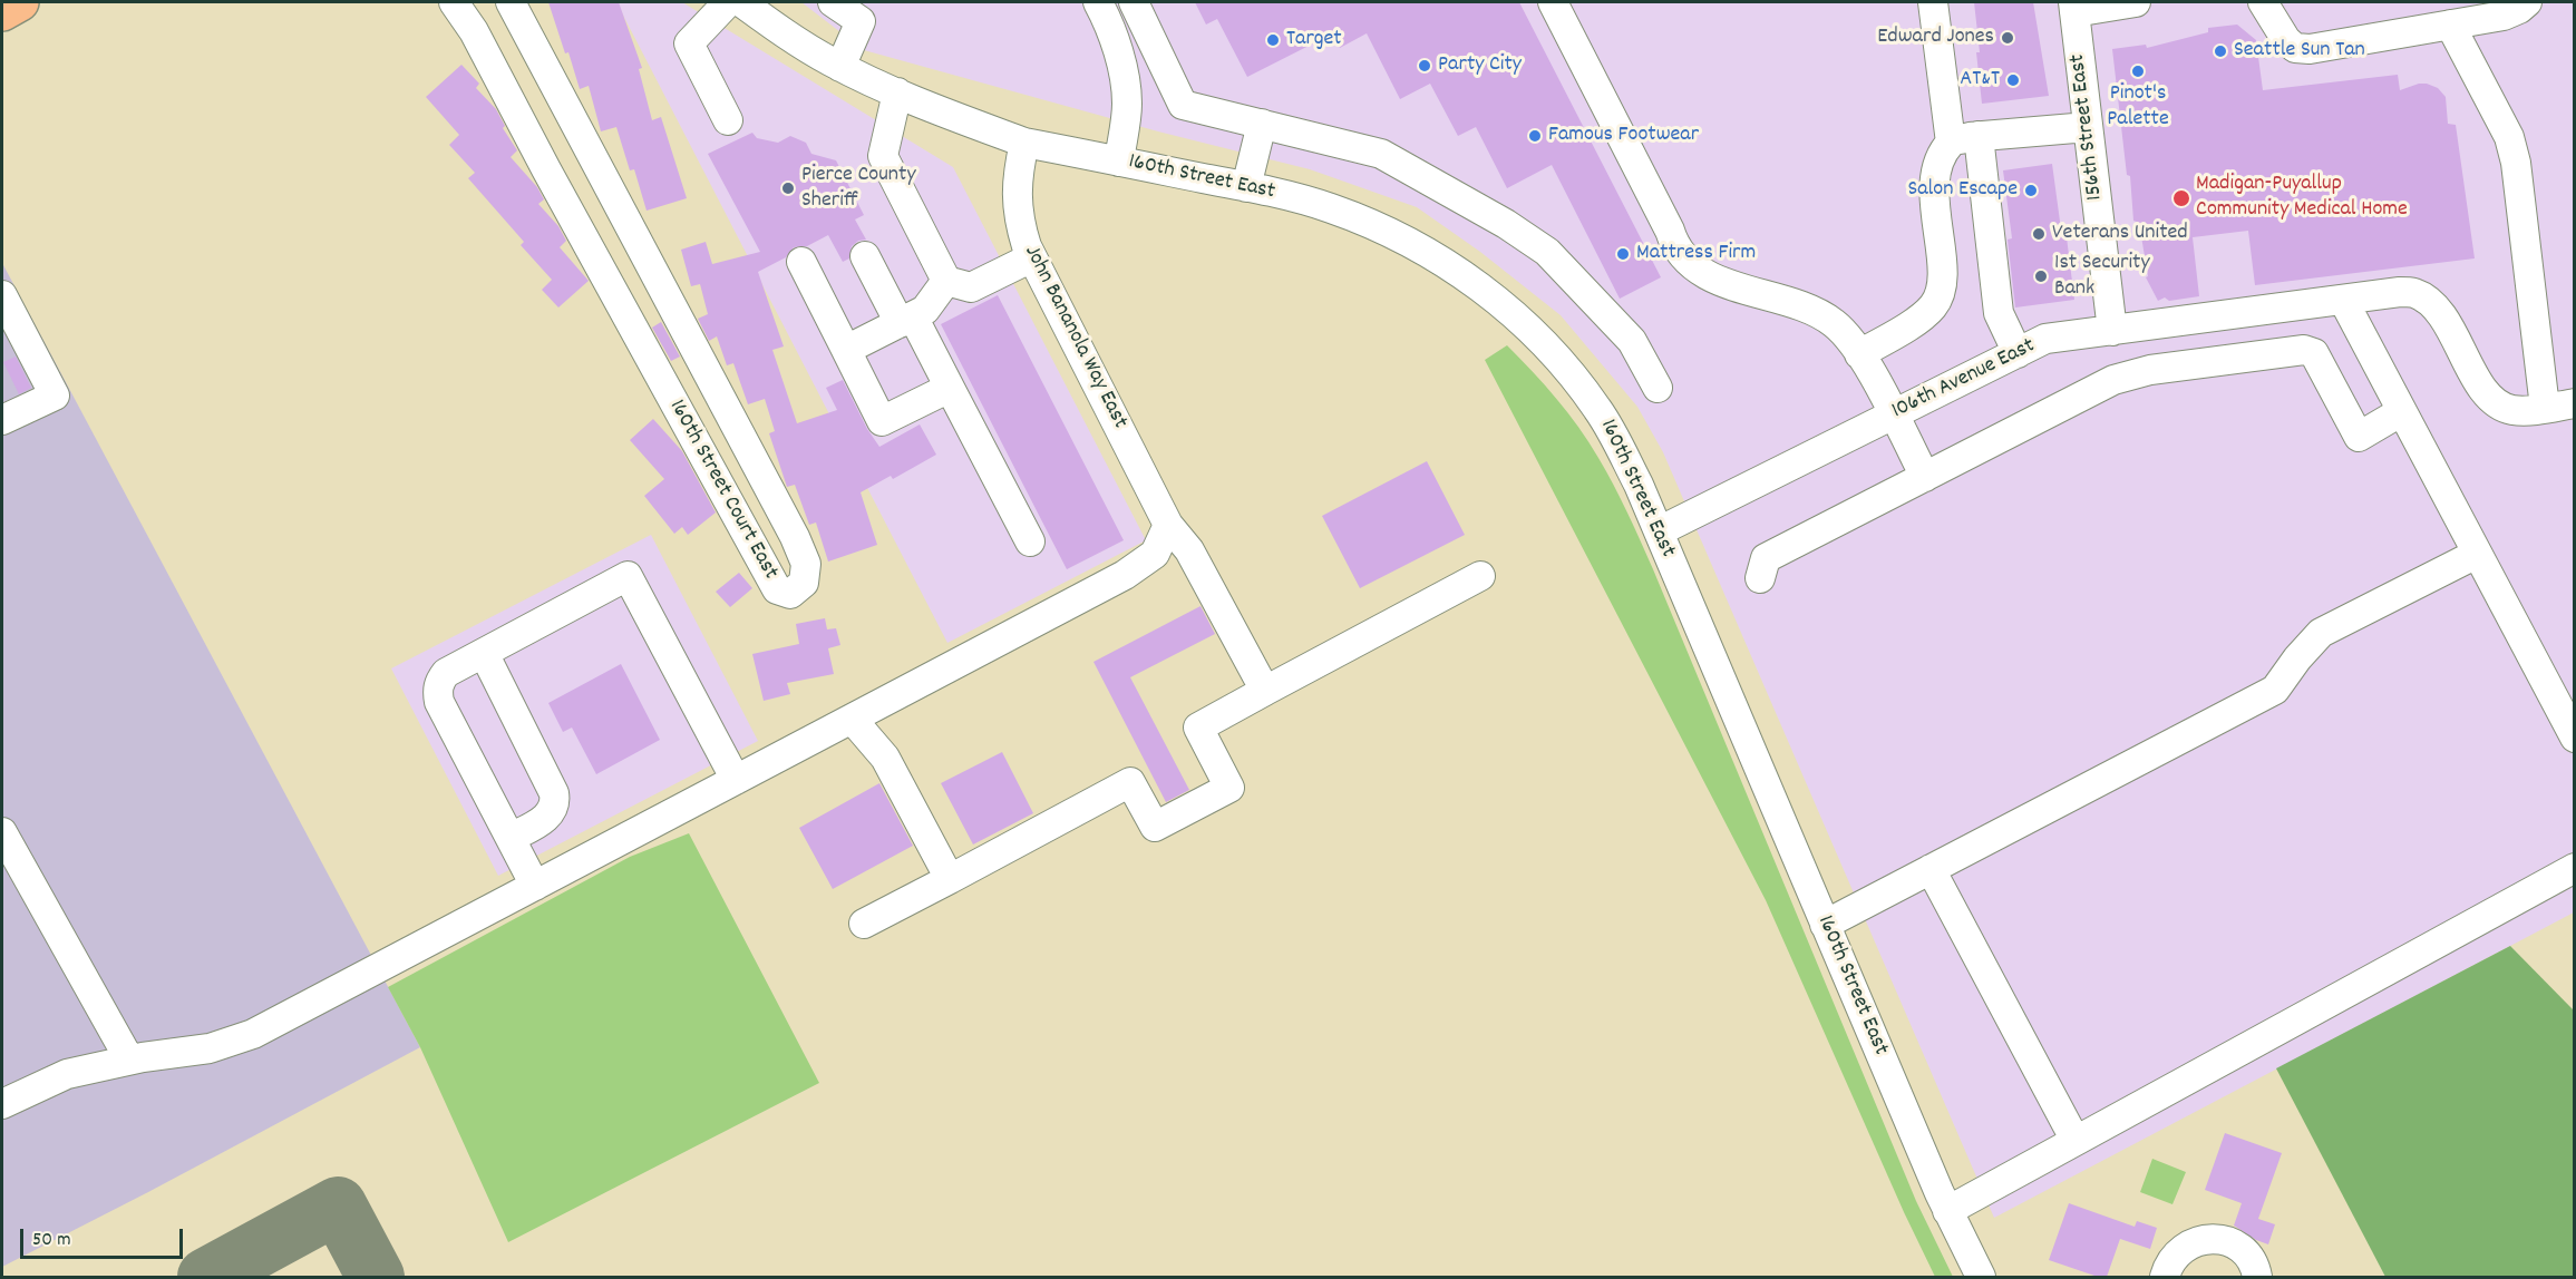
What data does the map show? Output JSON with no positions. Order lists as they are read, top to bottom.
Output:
{
  "streets": {
    "street": [
      "156th Street East",
      "160th Street East",
      "John Bananola Way East",
      "106th Avenue East",
      "160th Street Court East"
    ]
  },
  "crossings": [
    ["156th Street East", "106th Avenue East"],
    ["160th Street East", "John Bananola Way East"],
    ["160th Street East", "106th Avenue East"]
  ],
  "places": [
    "Edward Jones",
    "Target",
    "Seattle Sun Tan",
    "Party City",
    "Pinot's Palette",
    "AT&T",
    "Famous Footwear",
    "Pierce County Sheriff",
    "Salon Escape",
    "Madigan-Puyallup Community Medical Home",
    "Veterans United",
    "Mattress Firm",
    "1st Security Bank"
  ],
  "scale_bar": "50 m"
}
